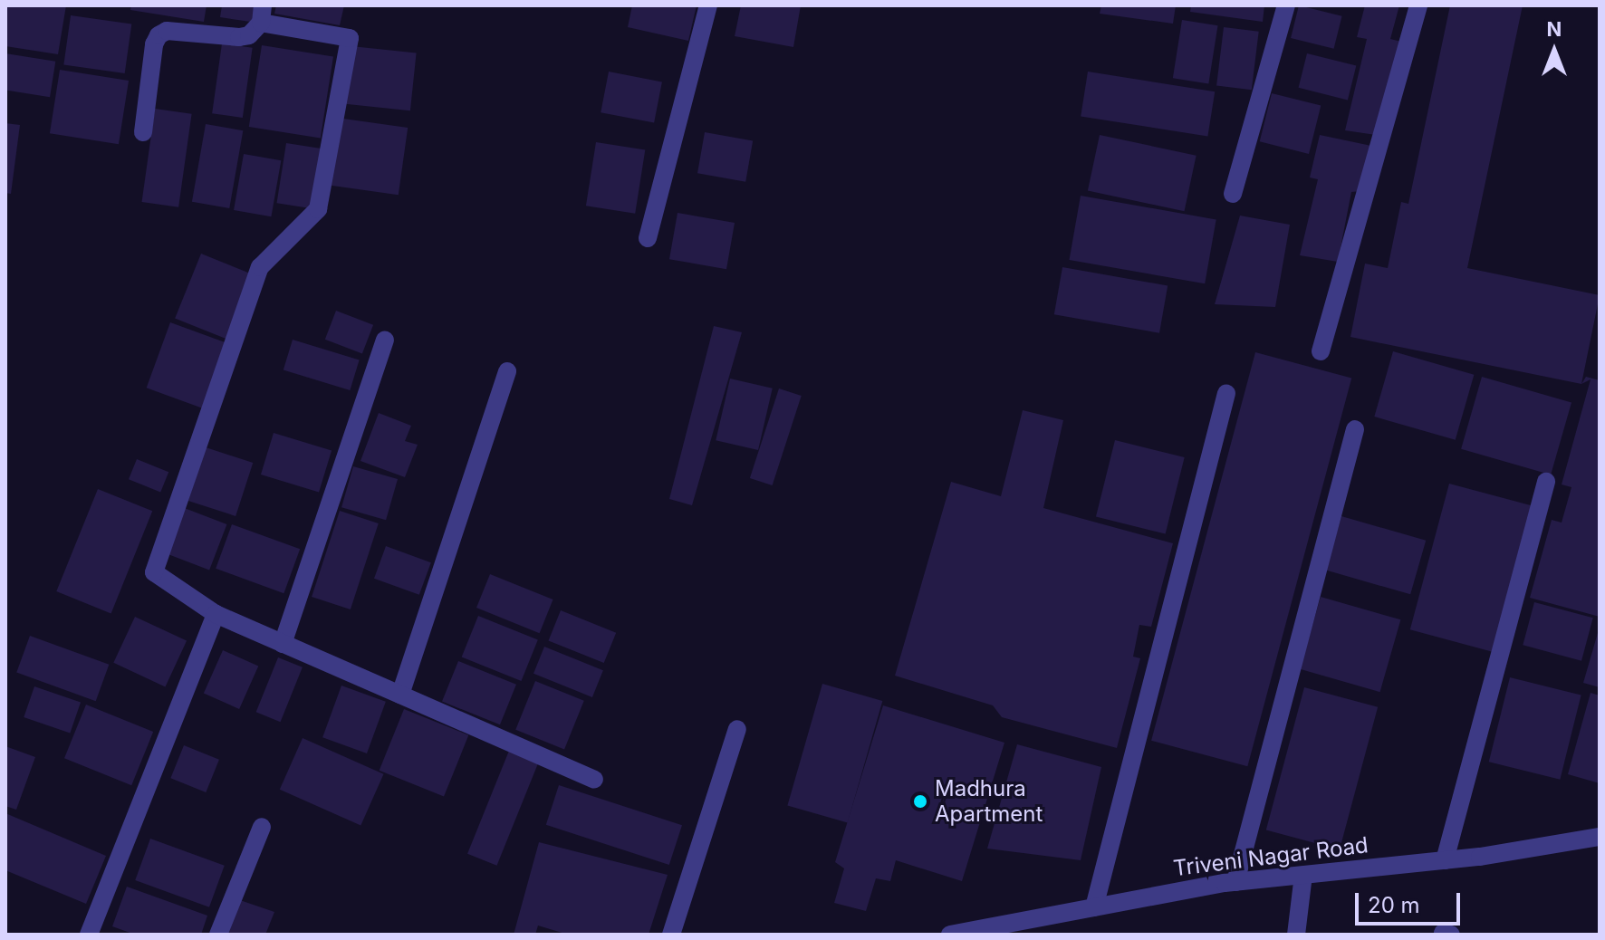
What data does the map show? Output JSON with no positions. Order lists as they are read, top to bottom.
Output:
{
  "streets": {
    "street": ["Triveni Nagar Road"]
  },
  "places": ["Madhura Apartment"],
  "scale_bar": "20 m",
  "north": "top"
}
